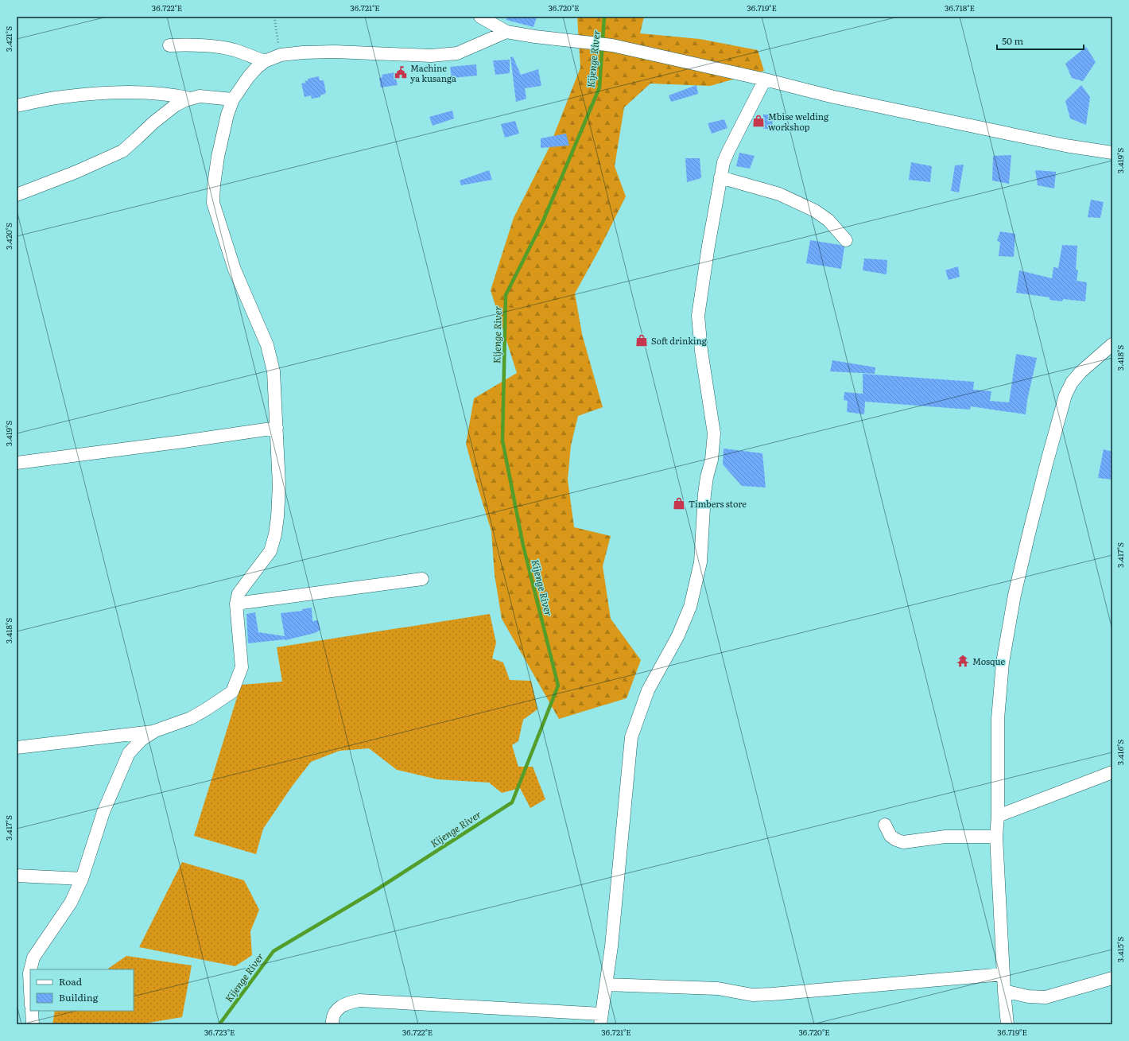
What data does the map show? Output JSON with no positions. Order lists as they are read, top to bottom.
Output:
{
  "water": ["Kijenge River"],
  "places": {
    "public building": ["Machine ya kusanga"],
    "shop": ["Mbise welding workshop", "Soft drinking", "Timbers store"],
    "temple": ["Mosque"]
  },
  "legend": ["Road", "Building"],
  "scale_bar": "50 m",
  "coordinates": [
    "36.722°E",
    "36.721°E",
    "36.720°E",
    "36.719°E",
    "36.718°E",
    "3.421°S",
    "3.419°S",
    "3.420°S",
    "3.418°S",
    "3.417°S",
    "3.416°S",
    "3.415°S",
    "36.723°E"
  ]
}
